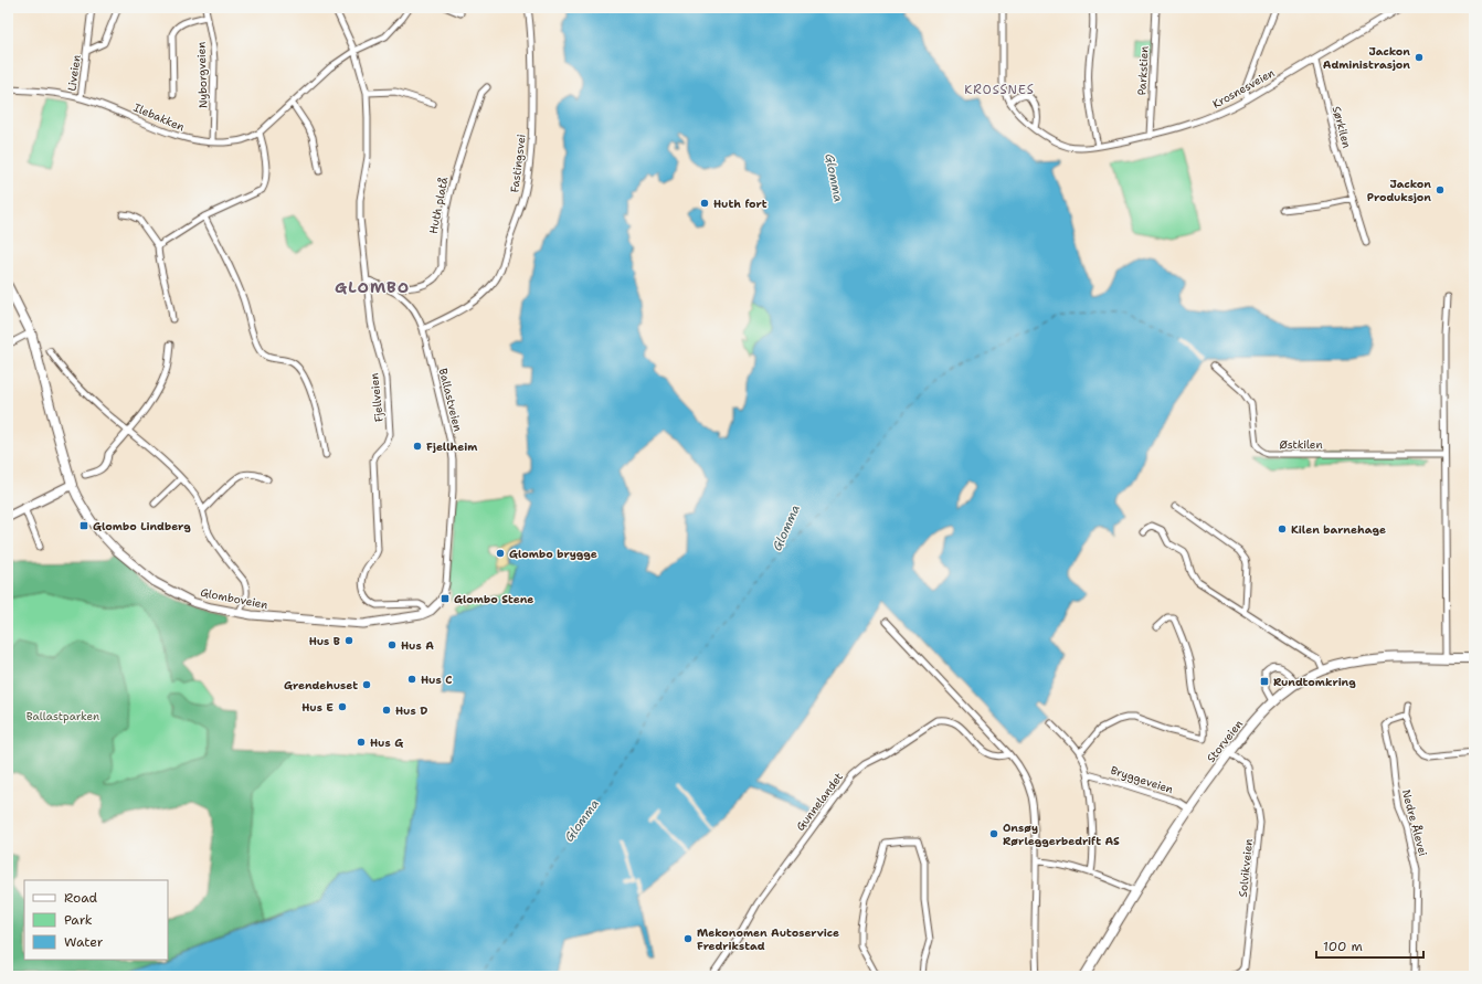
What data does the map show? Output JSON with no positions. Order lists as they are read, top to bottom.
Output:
{
  "streets": {
    "main road": ["Glomboveien", "Storveien"],
    "street": [
      "Parkstien",
      "Liveien",
      "Nyborgveien",
      "Krosnesveien",
      "Ilebakken",
      "Sørkilen",
      "Fastingsvei",
      "Huth platå",
      "Fjellveien",
      "Ballastveien",
      "Østkilen",
      "Bryggeveien",
      "Gunnelandet",
      "Nedre Ålevei",
      "Solvikveien"
    ]
  },
  "crossings": [
    ["Parkstien", "Krosnesveien"],
    ["Liveien", "Ilebakken"],
    ["Nyborgveien", "Ilebakken"],
    ["Krosnesveien", "Sørkilen"],
    ["Ilebakken", "Fjellveien"],
    ["Fastingsvei", "Ballastveien"],
    ["Huth platå", "Ballastveien"],
    ["Fjellveien", "Ballastveien"],
    ["Fjellveien", "Glomboveien"],
    ["Ballastveien", "Glomboveien"],
    ["Storveien", "Bryggeveien"],
    ["Storveien", "Solvikveien"]
  ],
  "districts": ["KROSSNES", "GLOMBO"],
  "water": ["Glomma"],
  "parks": ["Ballastparken"],
  "places": {
    "other": [
      "Jackon Administrasjon",
      "Jackon Produksjon",
      "Huth fort",
      "Fjellheim",
      "Kilen barnehage",
      "Glombo brygge",
      "Hus B",
      "Hus A",
      "Hus C",
      "Grendehuset",
      "Hus E",
      "Hus D",
      "Hus G",
      "Onsøy Rørleggerbedrift AS",
      "Mekonomen Autoservice Fredrikstad"
    ],
    "transit": ["Glombo Lindberg", "Glombo Stene", "Rundtomkring"]
  },
  "legend": ["Road", "Park", "Water"],
  "scale_bar": "100 m"
}
